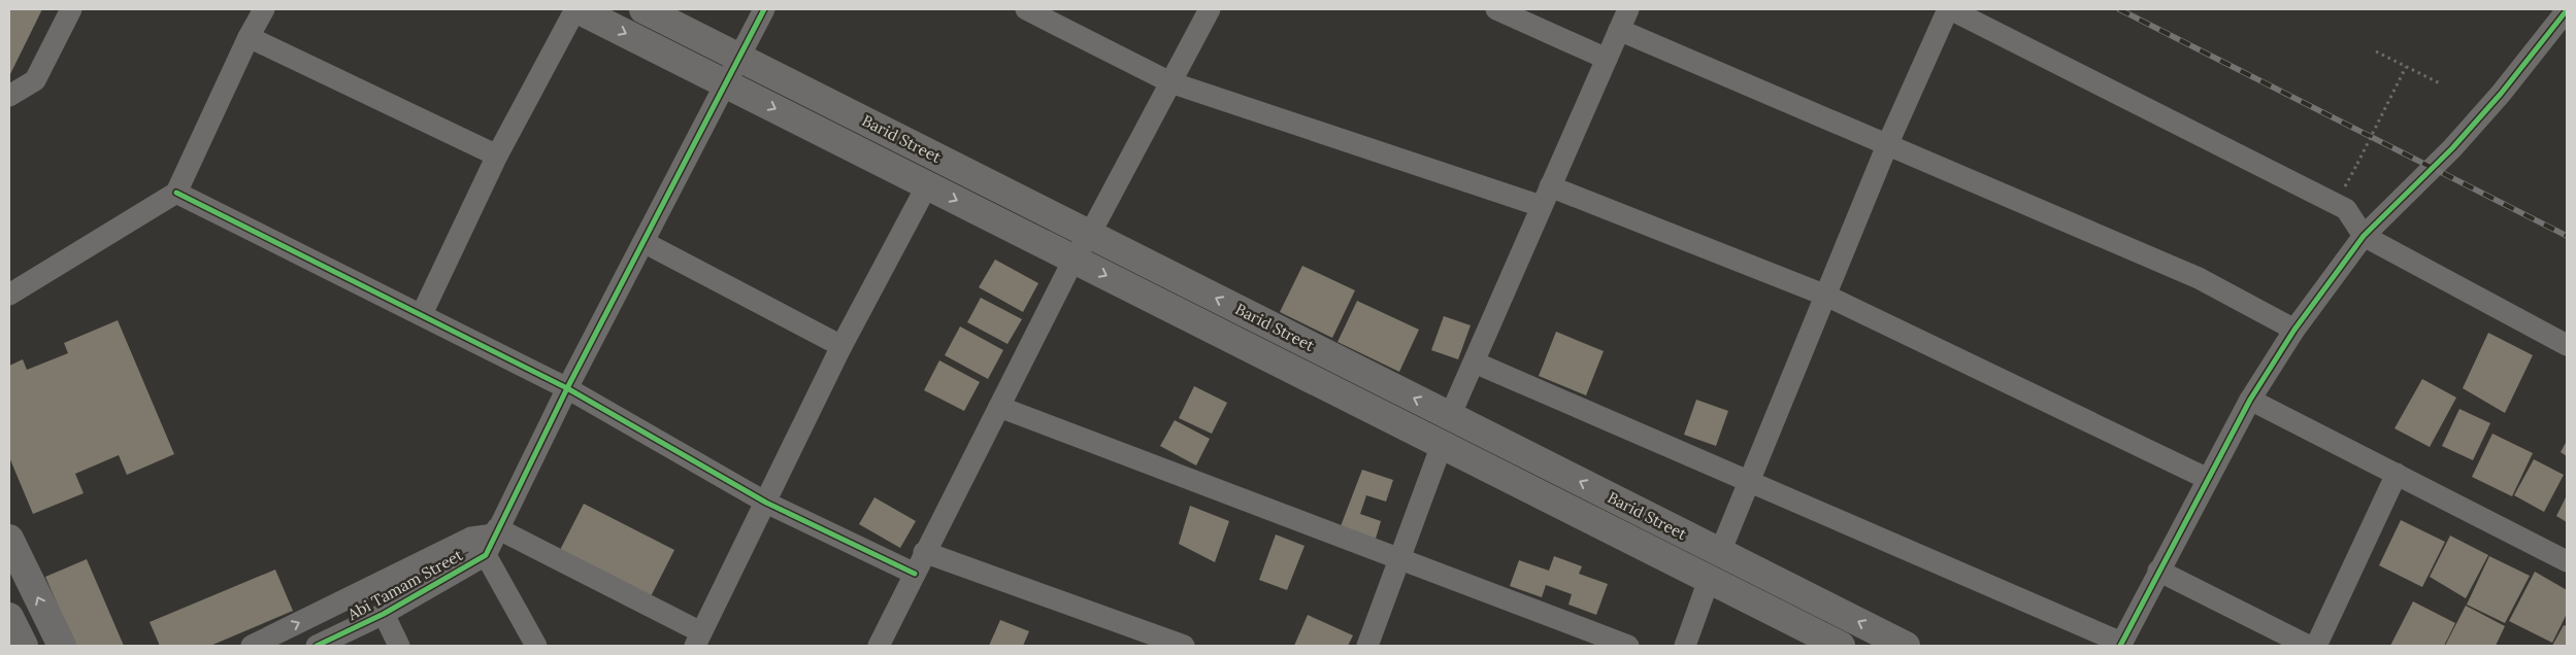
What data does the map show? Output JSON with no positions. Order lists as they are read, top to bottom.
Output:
{
  "streets": {
    "main road": ["Barid Street"],
    "street": ["Abi Tamam Street"]
  }
}
